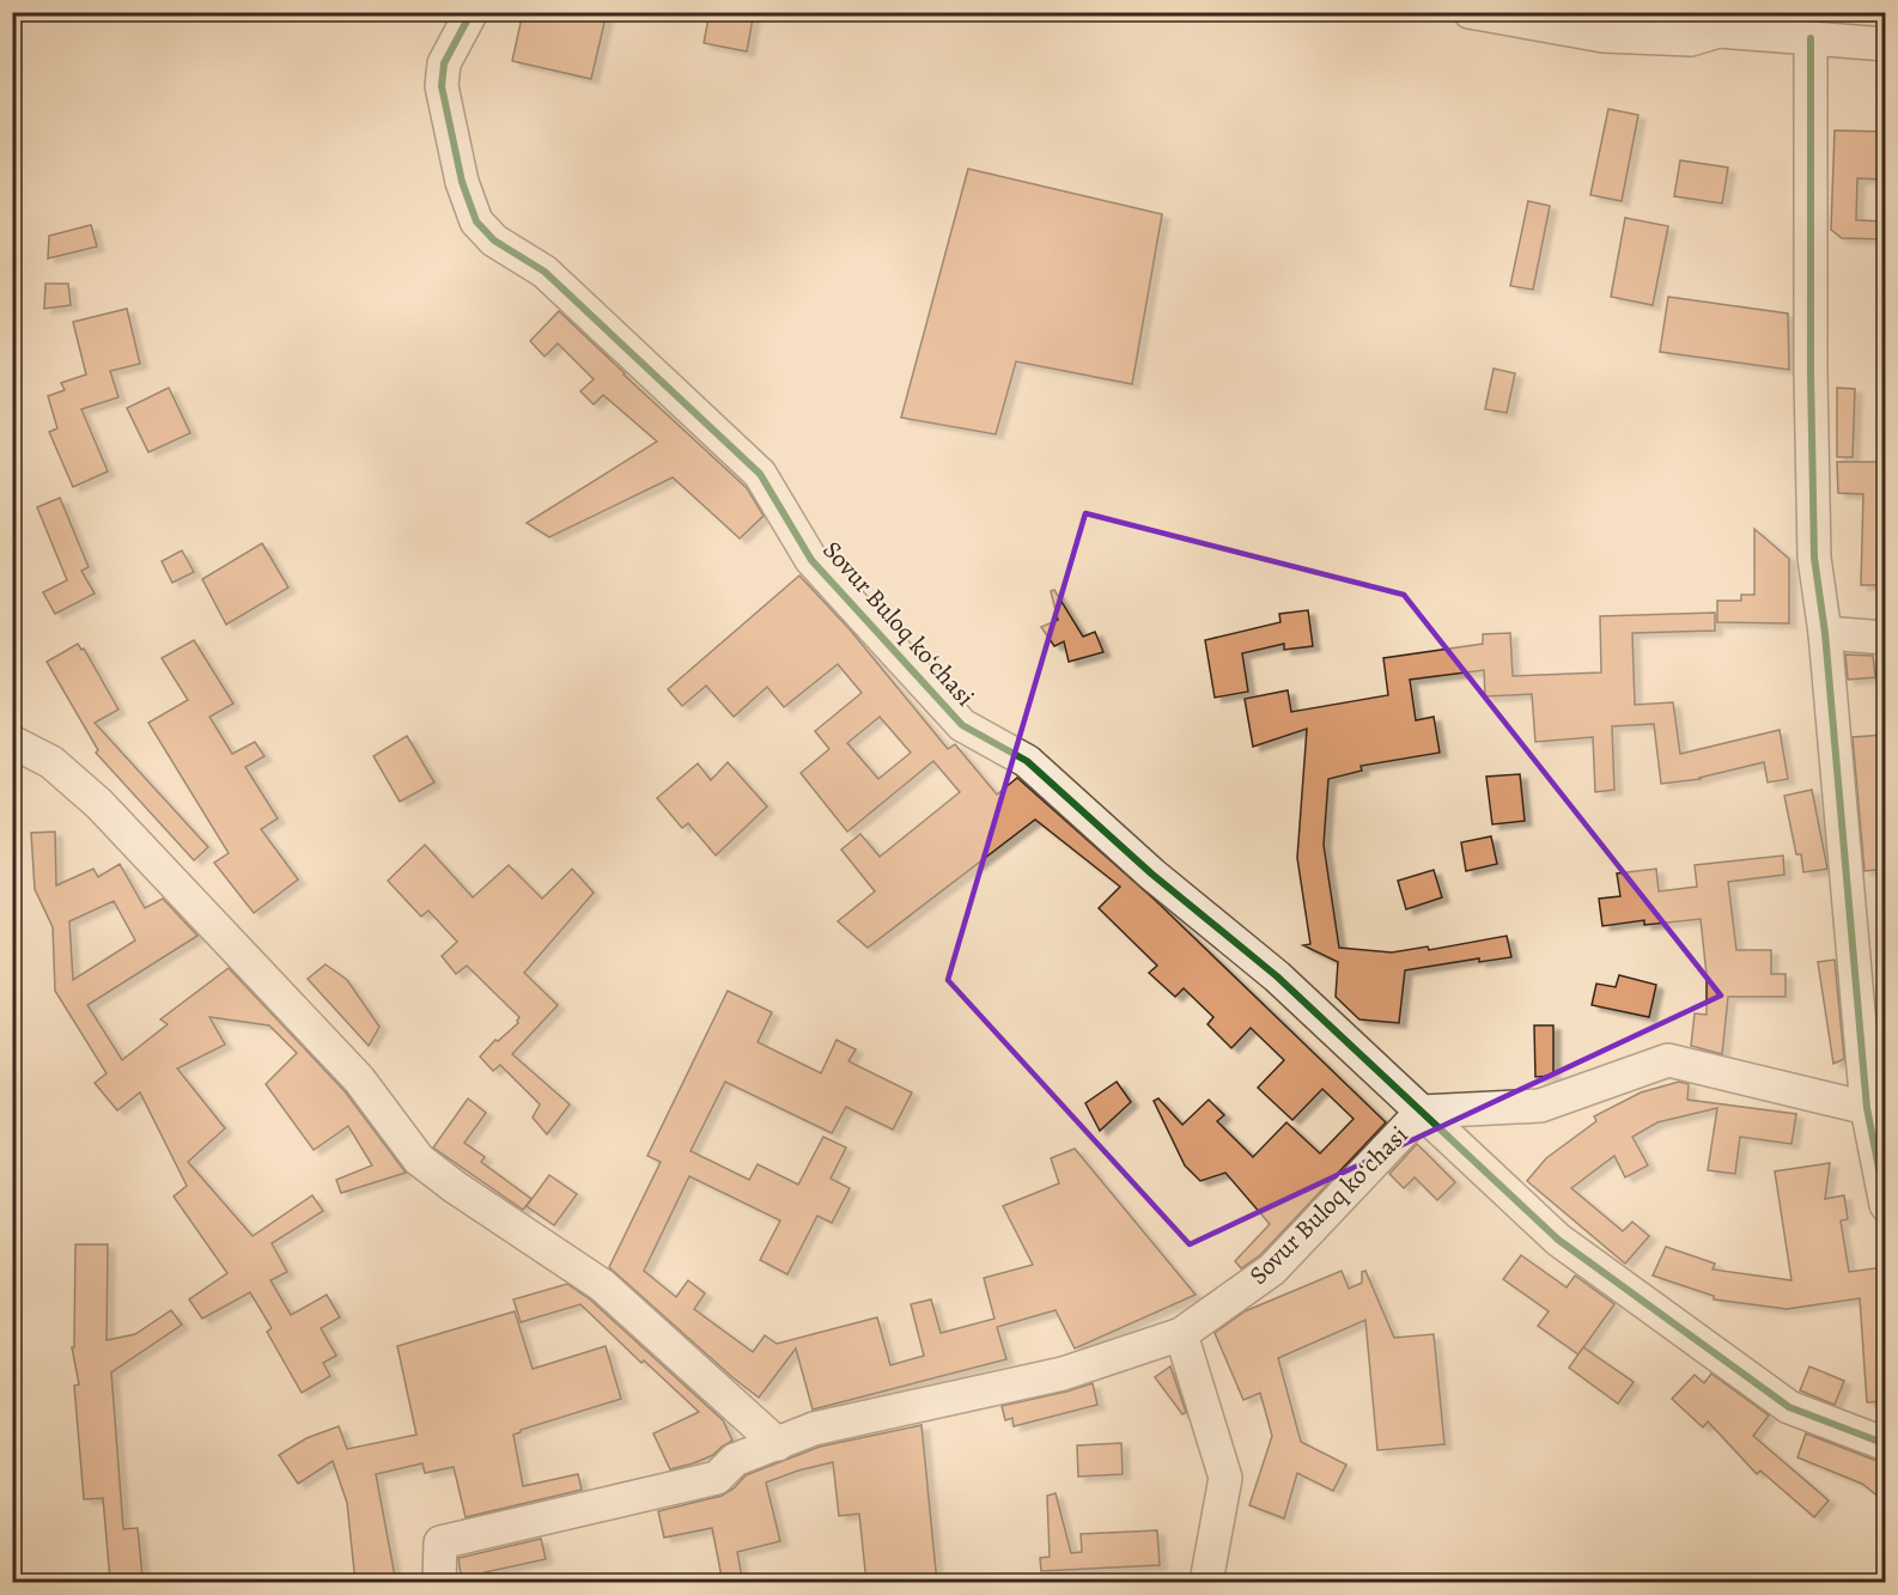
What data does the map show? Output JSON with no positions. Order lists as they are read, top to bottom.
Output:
{
  "streets": {
    "street": ["Sovur Buloq koʻchasi"]
  }
}
